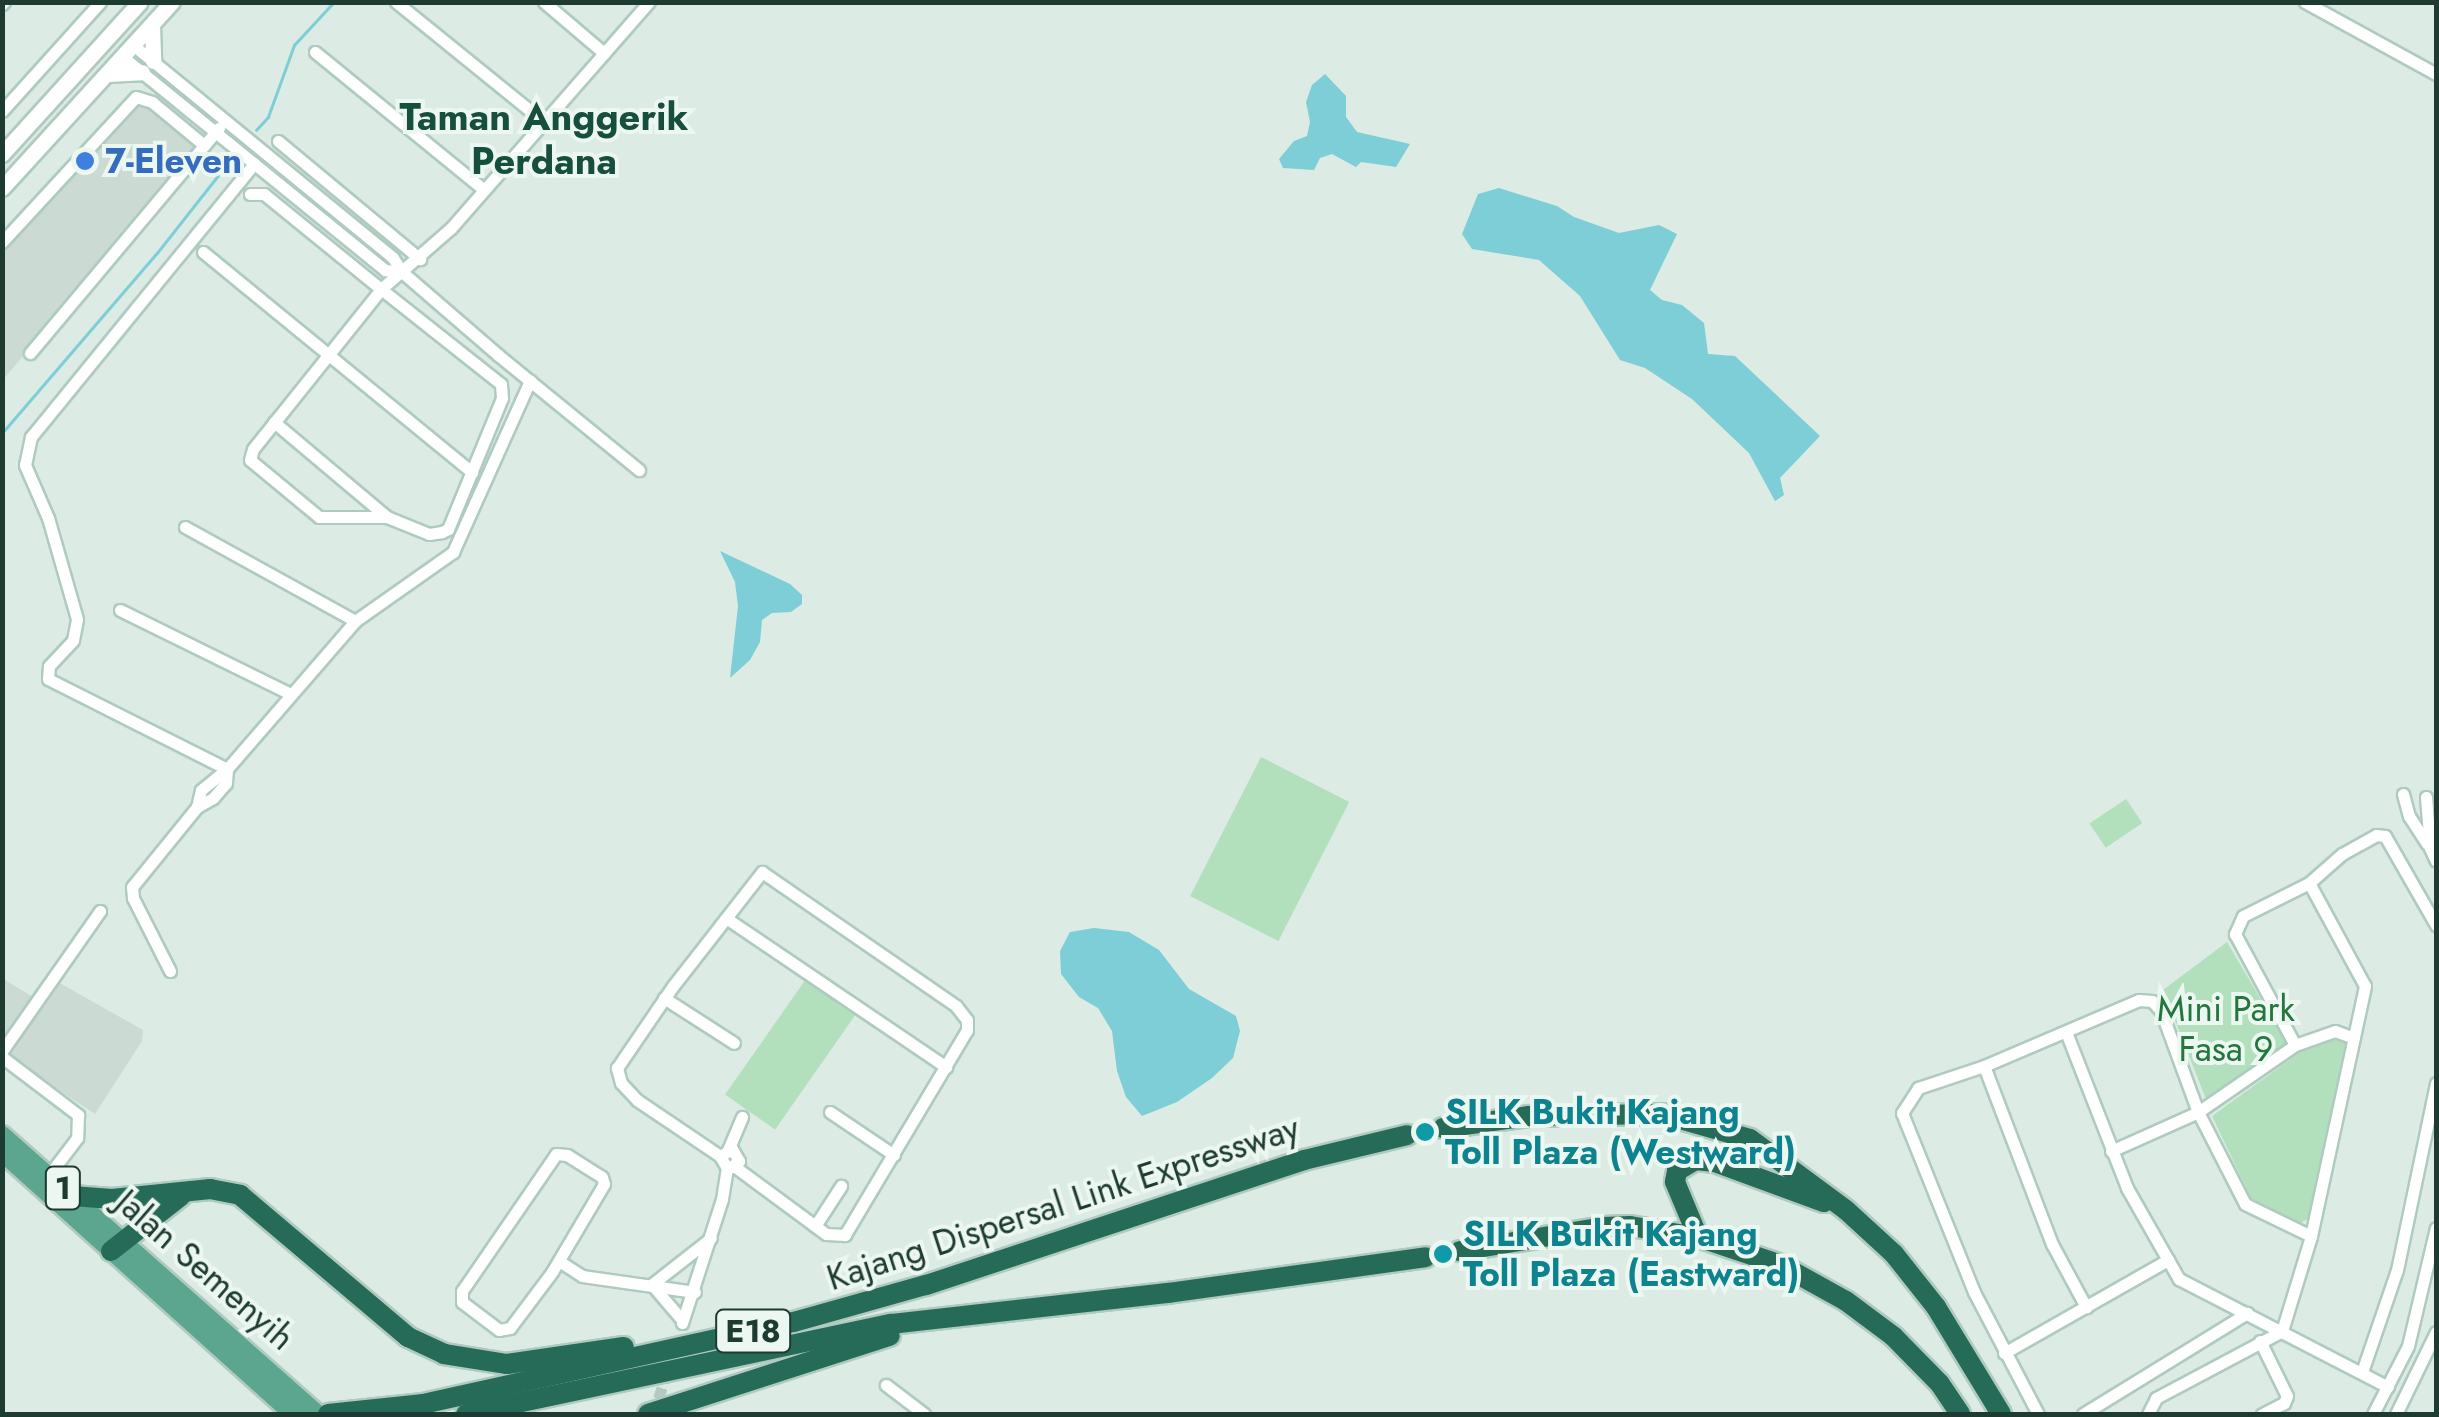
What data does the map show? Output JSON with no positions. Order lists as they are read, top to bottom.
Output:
{
  "streets": {
    "highway": ["Kajang Dispersal Link Expressway", "E18"],
    "main road": ["1", "Jalan Semenyih"]
  },
  "districts": ["Taman Anggerik Perdana"],
  "parks": ["Mini Park Fasa 9"],
  "places": ["7-Eleven", "SILK Bukit Kajang Toll Plaza (Westward)", "SILK Bukit Kajang Toll Plaza (Eastward)"]
}
